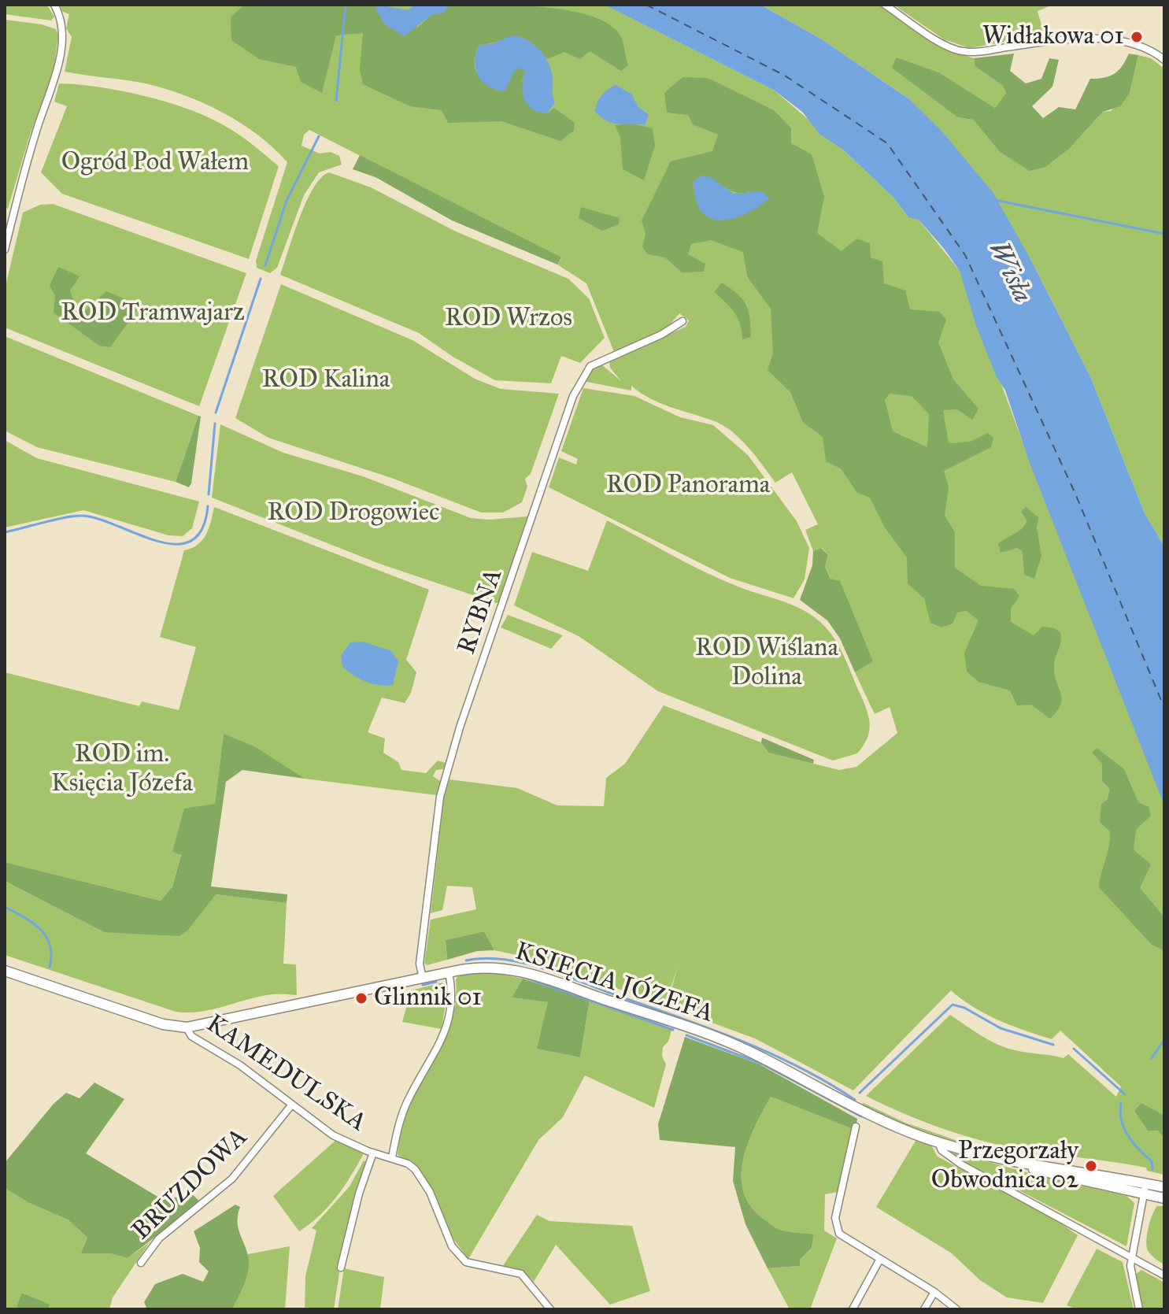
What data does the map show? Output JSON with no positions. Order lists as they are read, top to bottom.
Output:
{
  "streets": {
    "main road": ["KSIĘCIA JÓZEFA"],
    "street": ["RYBNA", "KAMEDULSKA", "BRUZDOWA"]
  },
  "crossings": [
    ["RYBNA", "KSIĘCIA JÓZEFA"],
    ["KSIĘCIA JÓZEFA", "KAMEDULSKA"],
    ["KAMEDULSKA", "BRUZDOWA"]
  ],
  "water": ["Wisła"],
  "parks": [
    "Ogród Pod Wałem",
    "ROD Tramwajarz",
    "ROD Wrzos",
    "ROD Kalina",
    "ROD Panorama",
    "ROD Drogowiec",
    "ROD Wiślana Dolina",
    "ROD im. Księcia Józefa"
  ],
  "places": ["Widłakowa 01", "Glinnik 01", "Przegorzały Obwodnica 02"]
}
